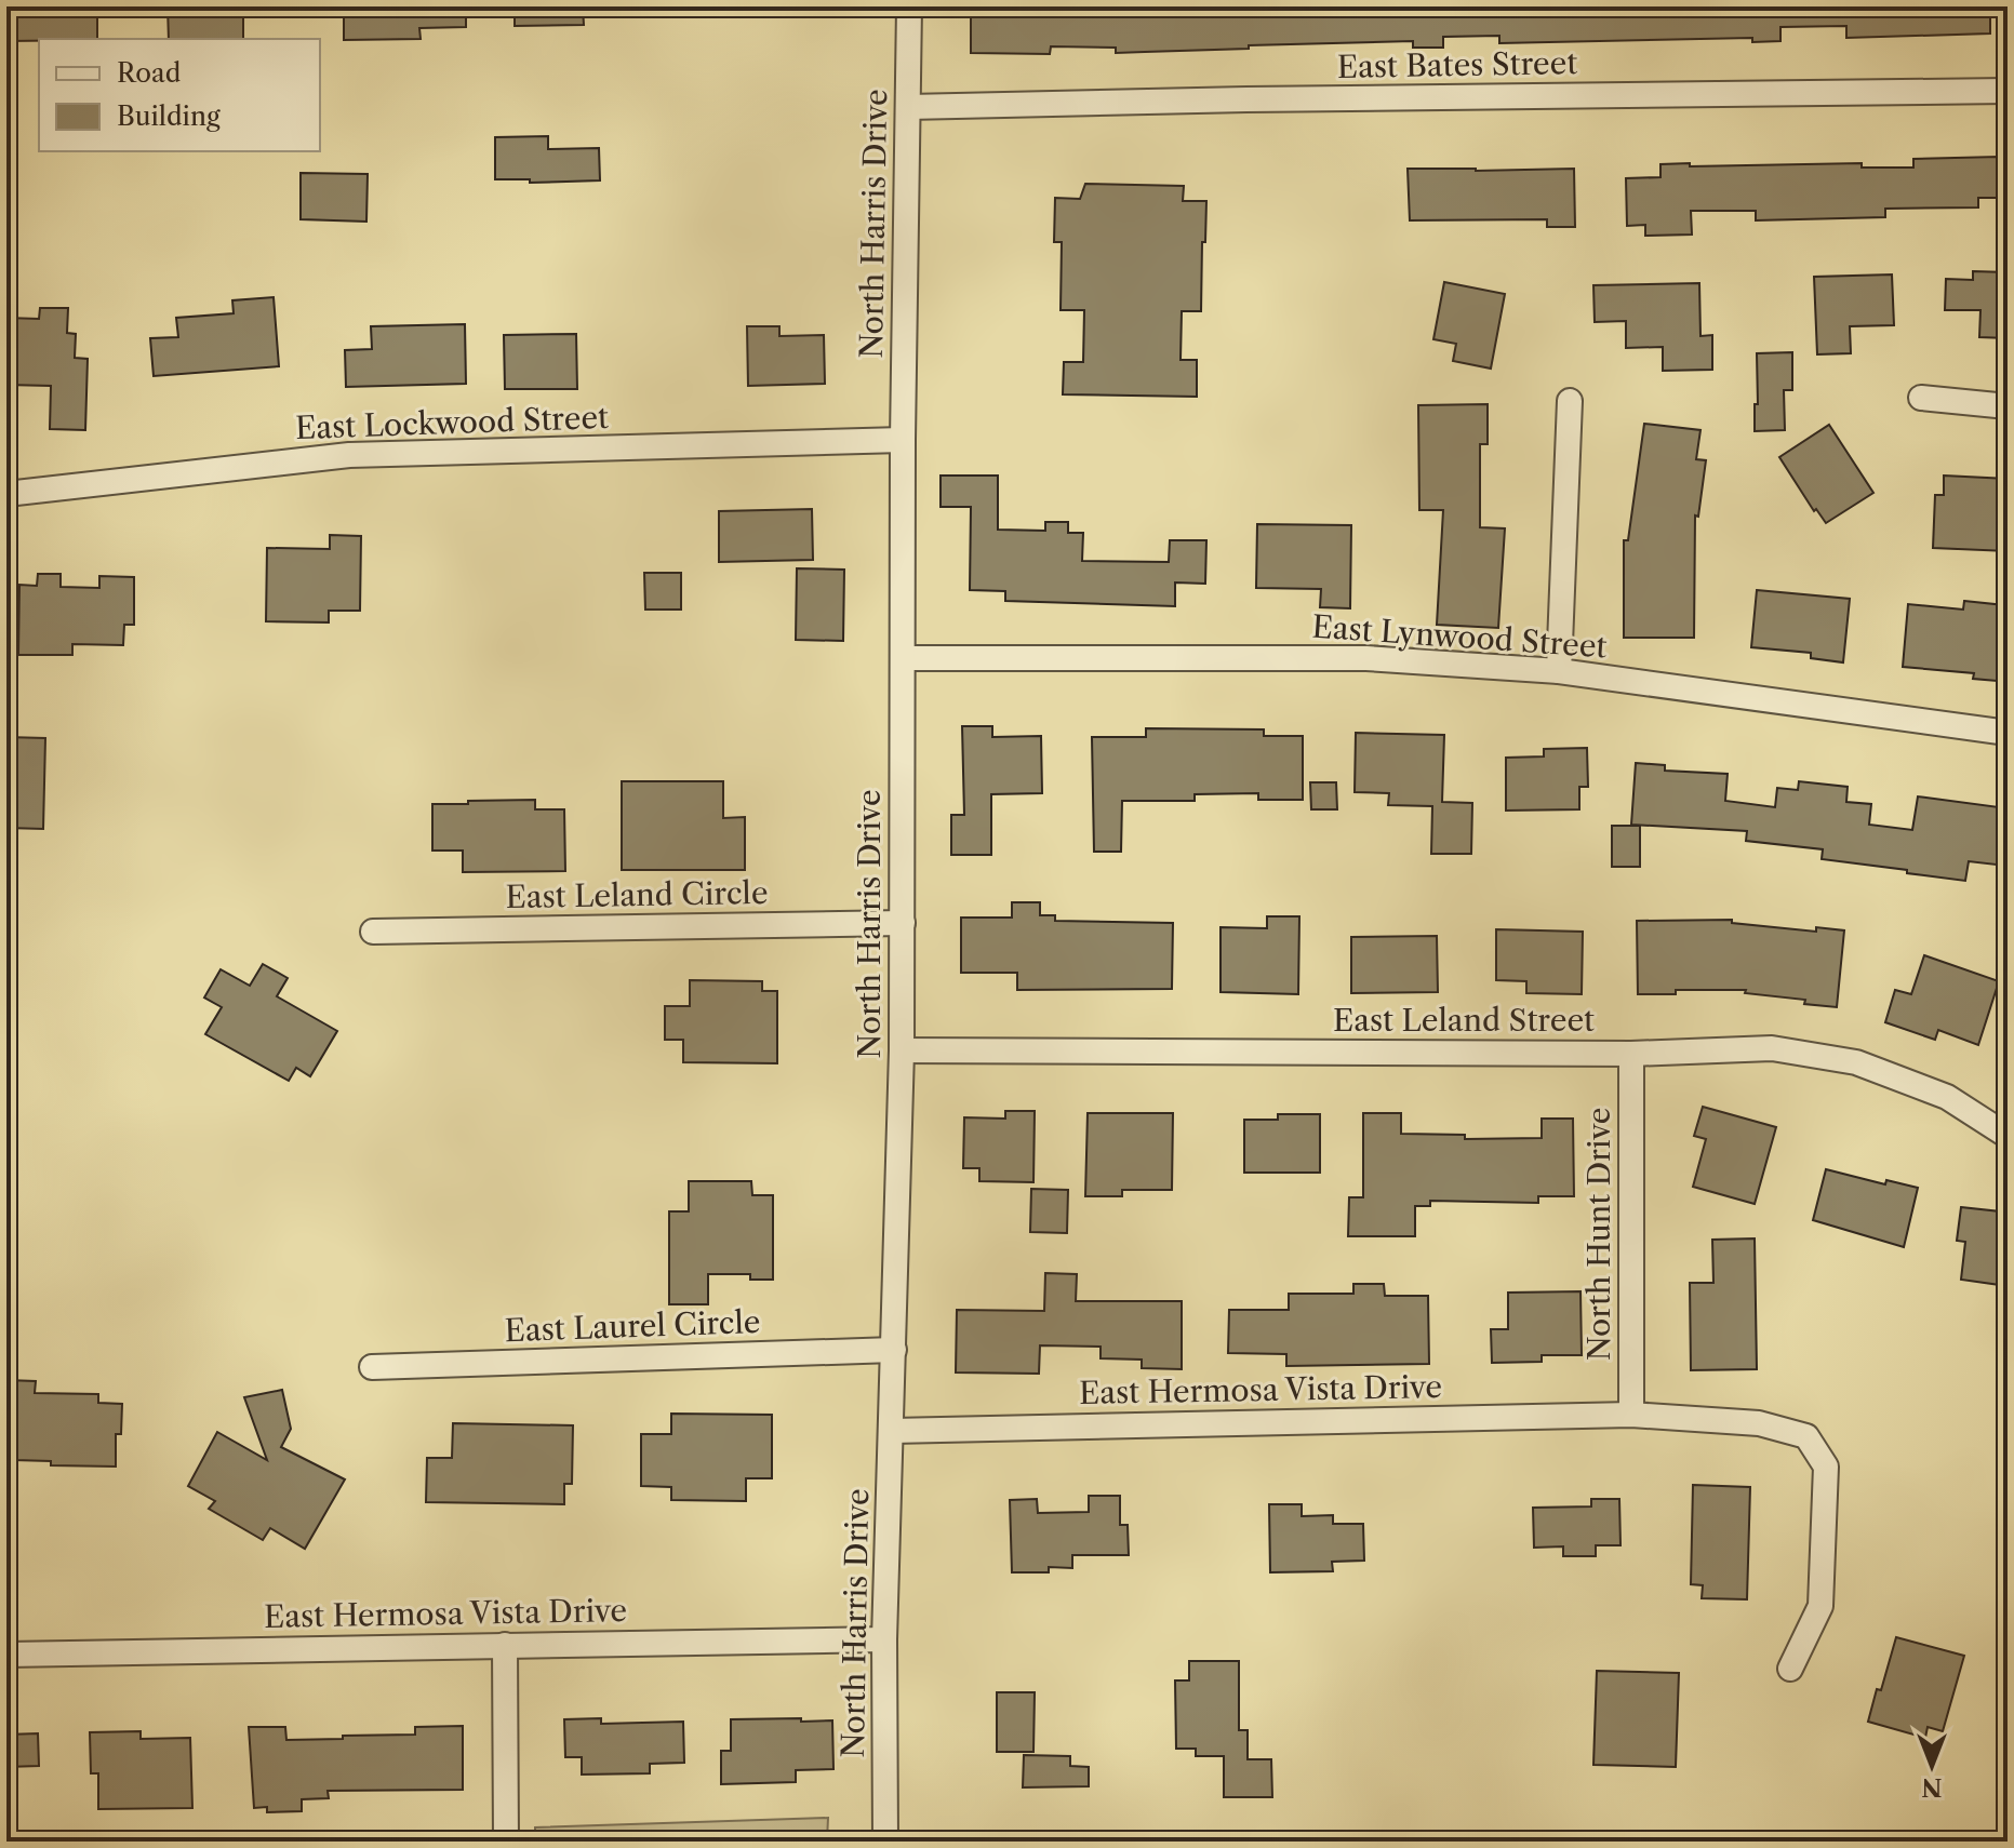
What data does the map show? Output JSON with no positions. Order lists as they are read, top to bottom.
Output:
{
  "streets": {
    "street": [
      "East Bates Street",
      "North Harris Drive",
      "East Lockwood Street",
      "East Lynwood Street",
      "East Leland Circle",
      "East Leland Street",
      "North Hunt Drive",
      "East Laurel Circle",
      "East Hermosa Vista Drive"
    ]
  },
  "crossings": [
    ["East Bates Street", "North Harris Drive"],
    ["North Harris Drive", "East Lockwood Street"],
    ["North Harris Drive", "East Lynwood Street"],
    ["North Harris Drive", "East Leland Circle"],
    ["North Harris Drive", "East Leland Street"],
    ["North Harris Drive", "East Laurel Circle"],
    ["North Harris Drive", "East Hermosa Vista Drive"],
    ["East Leland Street", "North Hunt Drive"],
    ["North Hunt Drive", "East Hermosa Vista Drive"]
  ],
  "legend": ["Road", "Building"],
  "north": "bottom"
}
